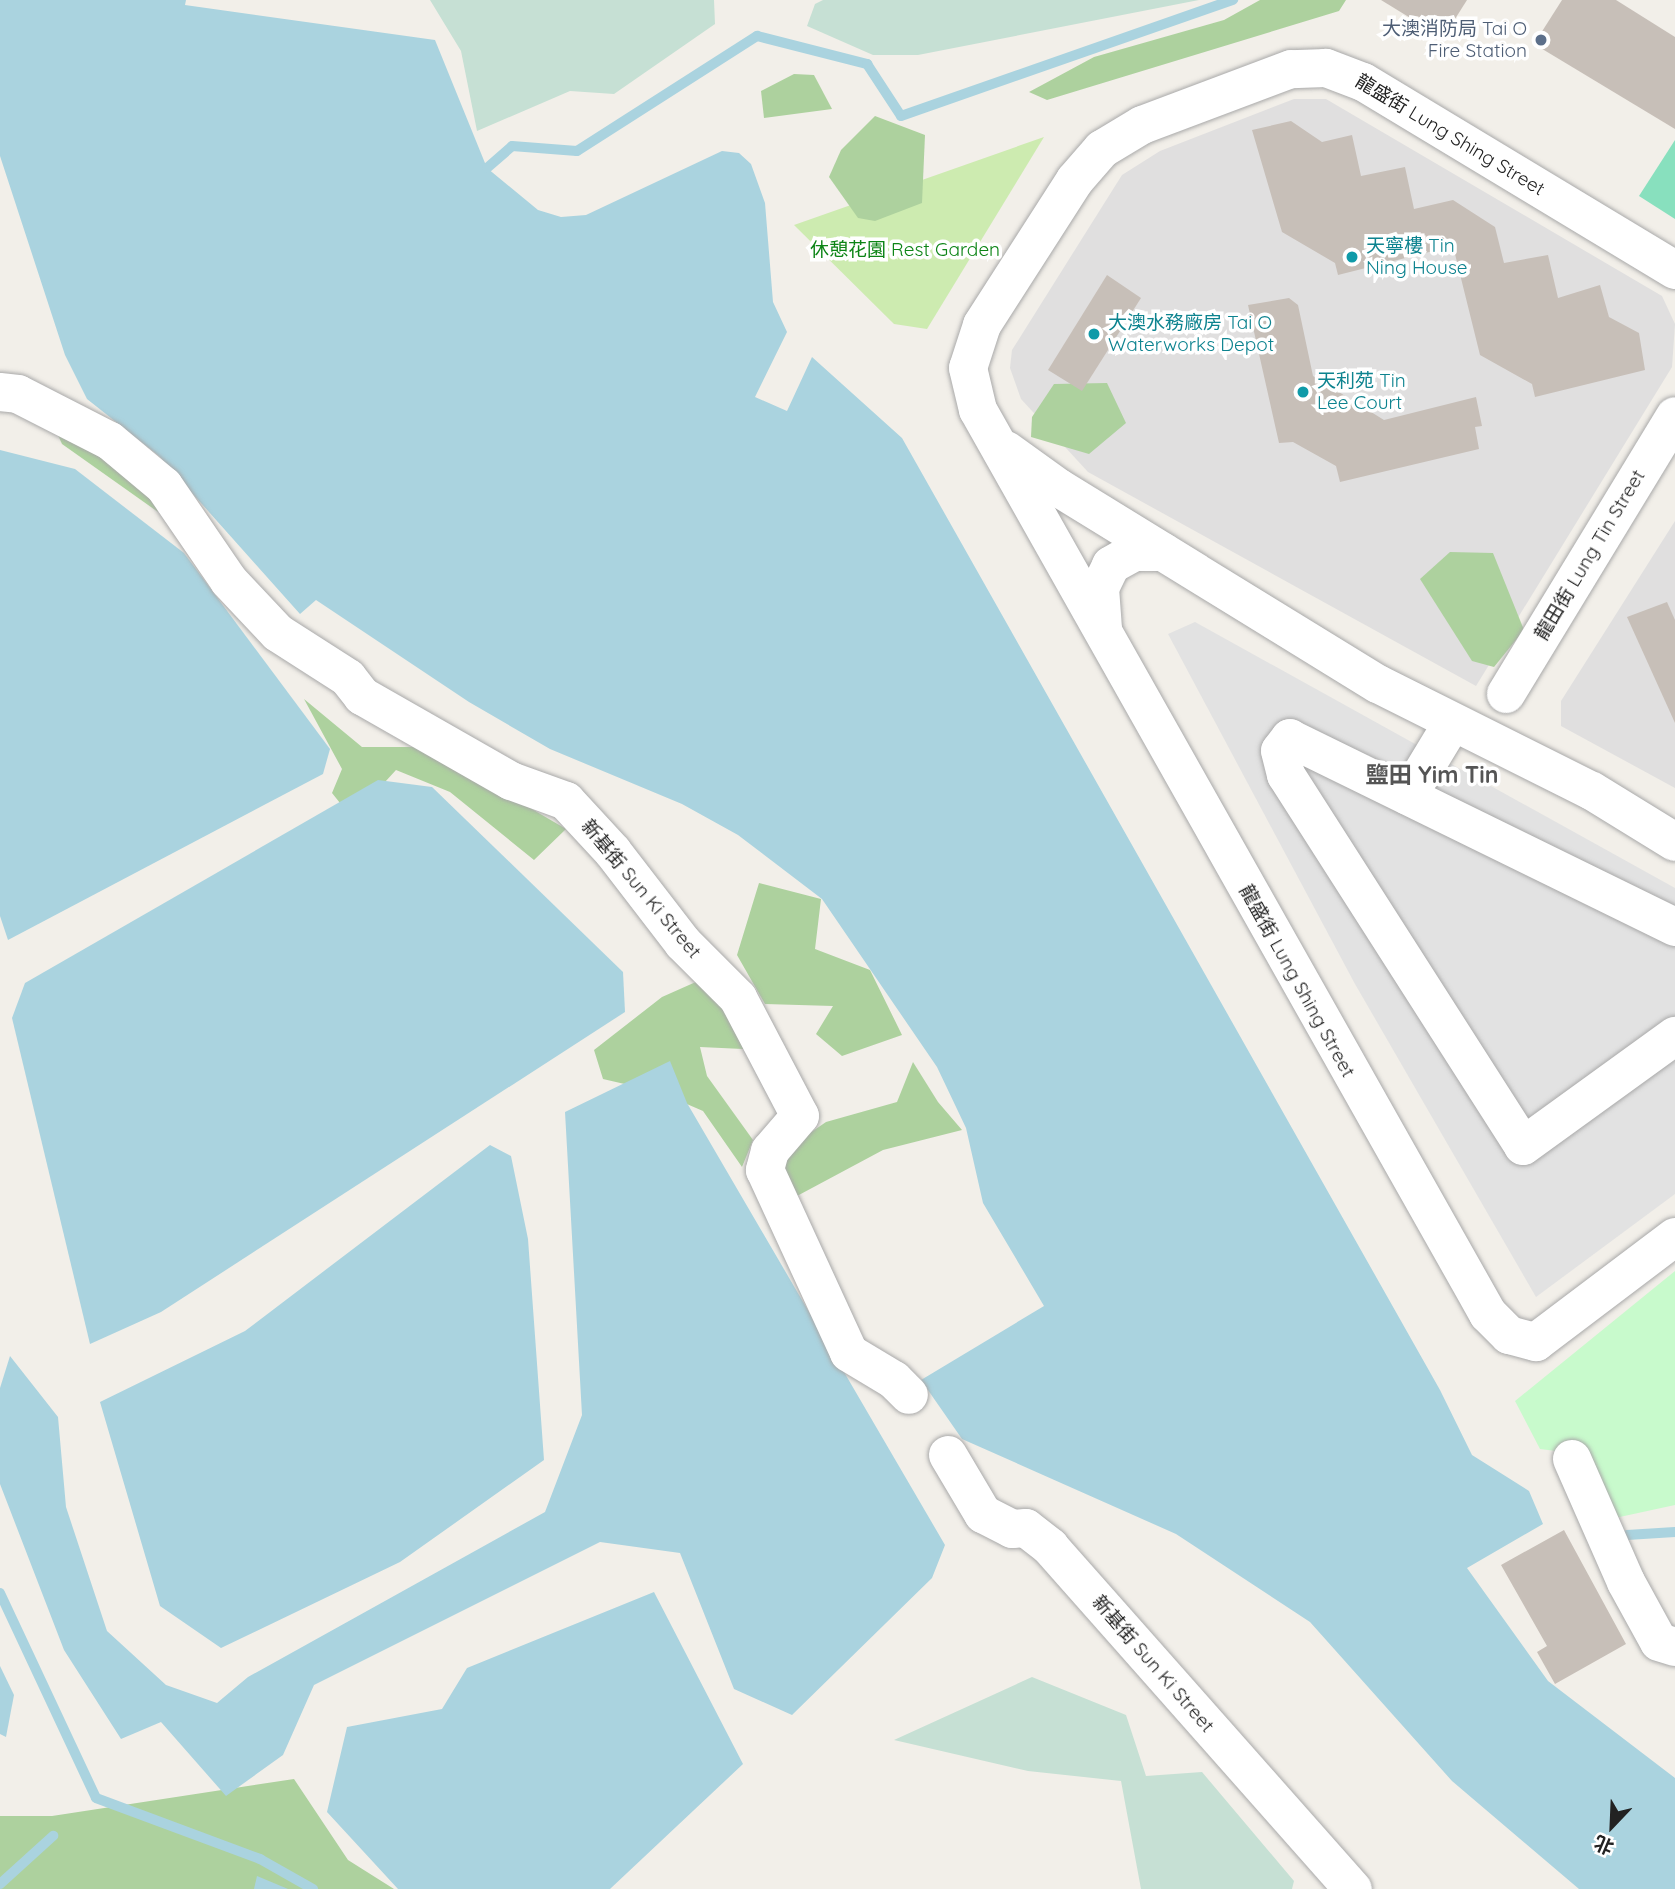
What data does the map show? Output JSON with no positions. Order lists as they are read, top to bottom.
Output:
{
  "streets": {
    "street": ["龍盛街 Lung Shing Street", "龍田街 Lung Tin Street", "新基街 Sun Ki Street"]
  },
  "districts": ["鹽田 Yim Tin"],
  "parks": ["休憩花園 Rest Garden"],
  "places": [
    "大澳消防局 Tai O Fire Station",
    "天寧樓 Tin Ning House",
    "大澳水務廠房 Tai O Waterworks Depot",
    "天利苑 Tin Lee Court"
  ],
  "north": "bottom left"
}
